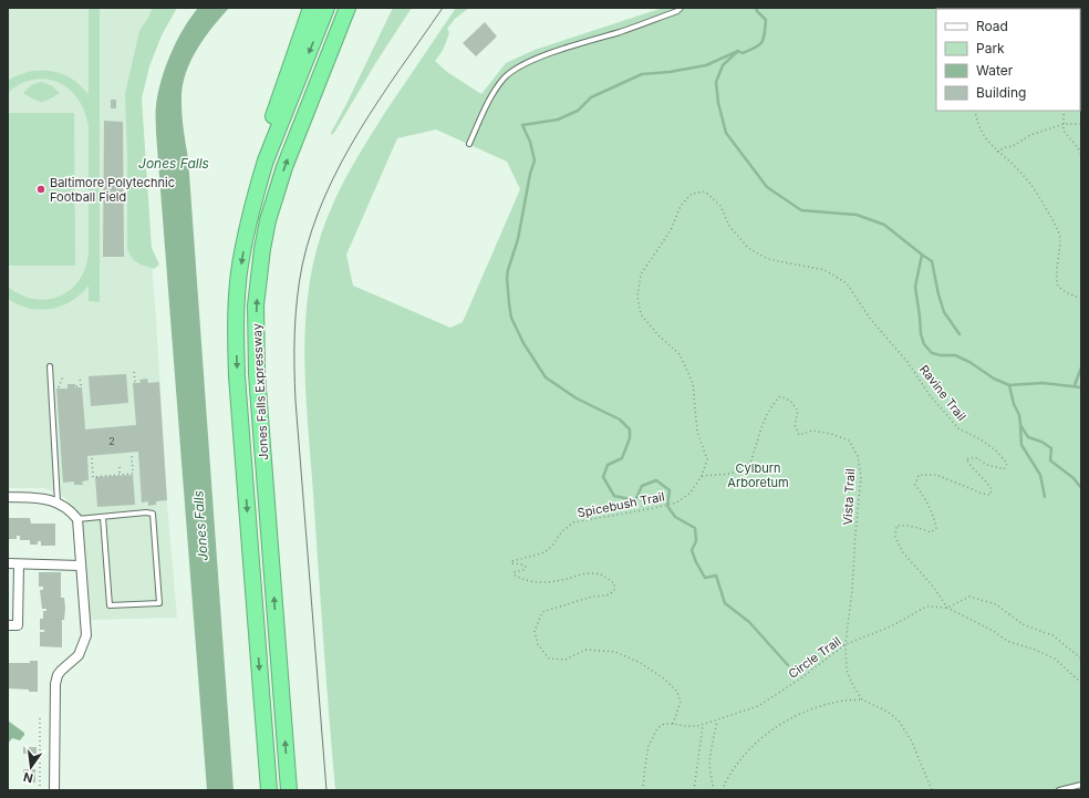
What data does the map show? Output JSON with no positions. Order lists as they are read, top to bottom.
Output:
{
  "streets": {
    "highway": ["Jones Falls Expressway"],
    "path": [
      "Ravine Trail",
      "Vista Trail",
      "Spicebush Trail",
      "Circle Trail"
    ]
  },
  "crossings": [
    ["Ravine Trail", "Spicebush Trail"],
    ["Ravine Trail", "Circle Trail"],
    ["Vista Trail", "Spicebush Trail"],
    ["Vista Trail", "Circle Trail"],
    ["Spicebush Trail", "Circle Trail"]
  ],
  "water": ["Jones Falls"],
  "parks": ["Cylburn Arboretum"],
  "places": ["Baltimore Polytechnic Football Field"],
  "house_numbers": ["2"],
  "legend": [
    "Road",
    "Park",
    "Water",
    "Building"
  ],
  "north": "bottom"
}
